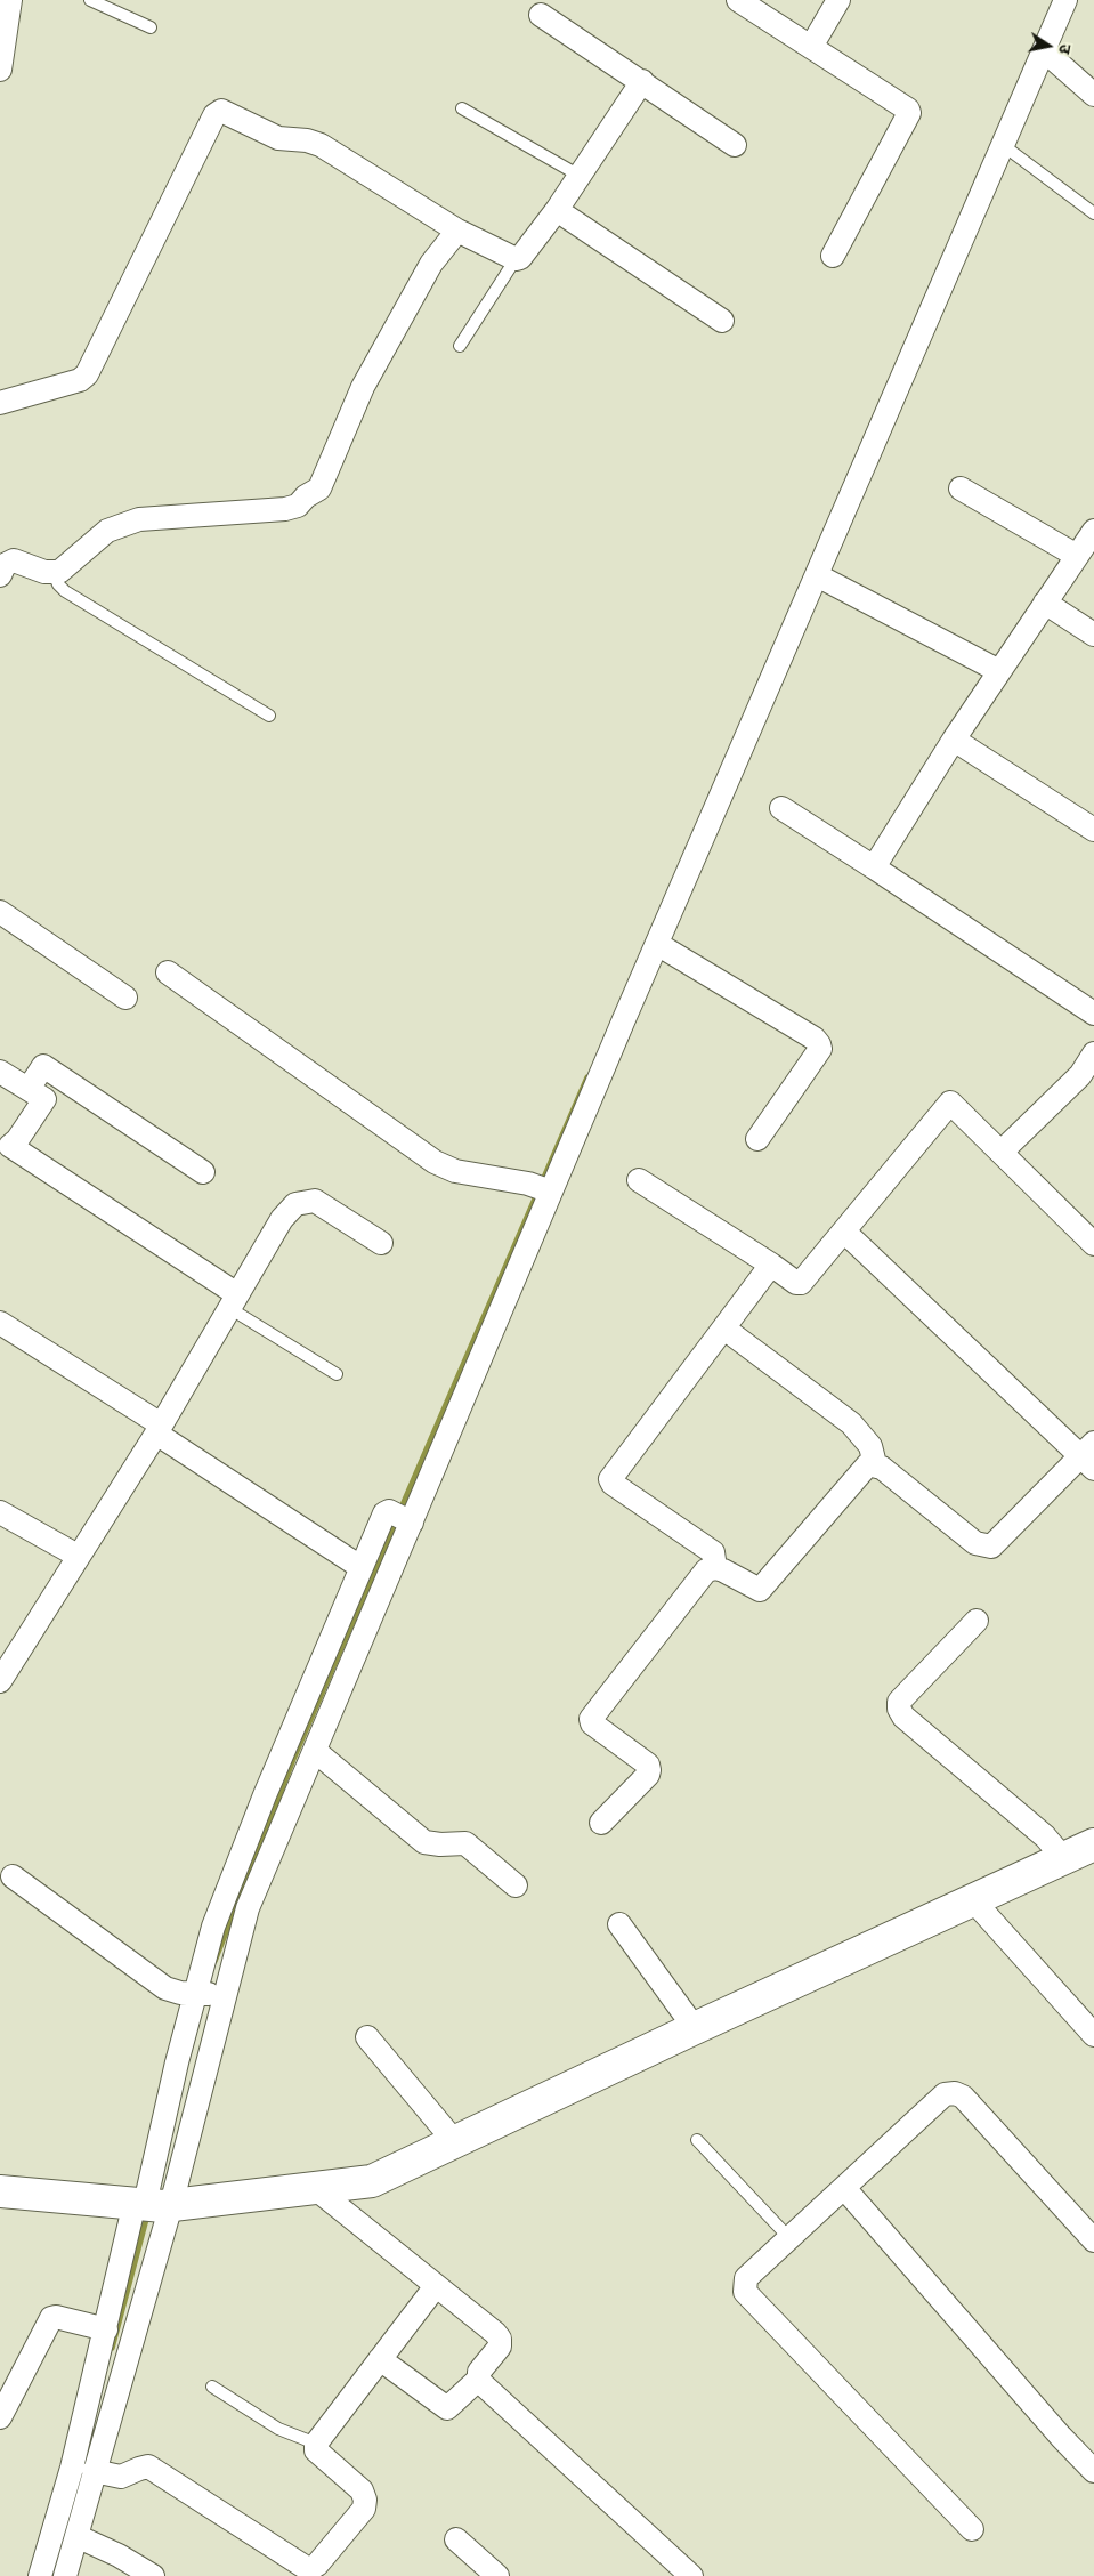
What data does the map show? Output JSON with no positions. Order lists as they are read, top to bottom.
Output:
{
  "north": "right"
}
